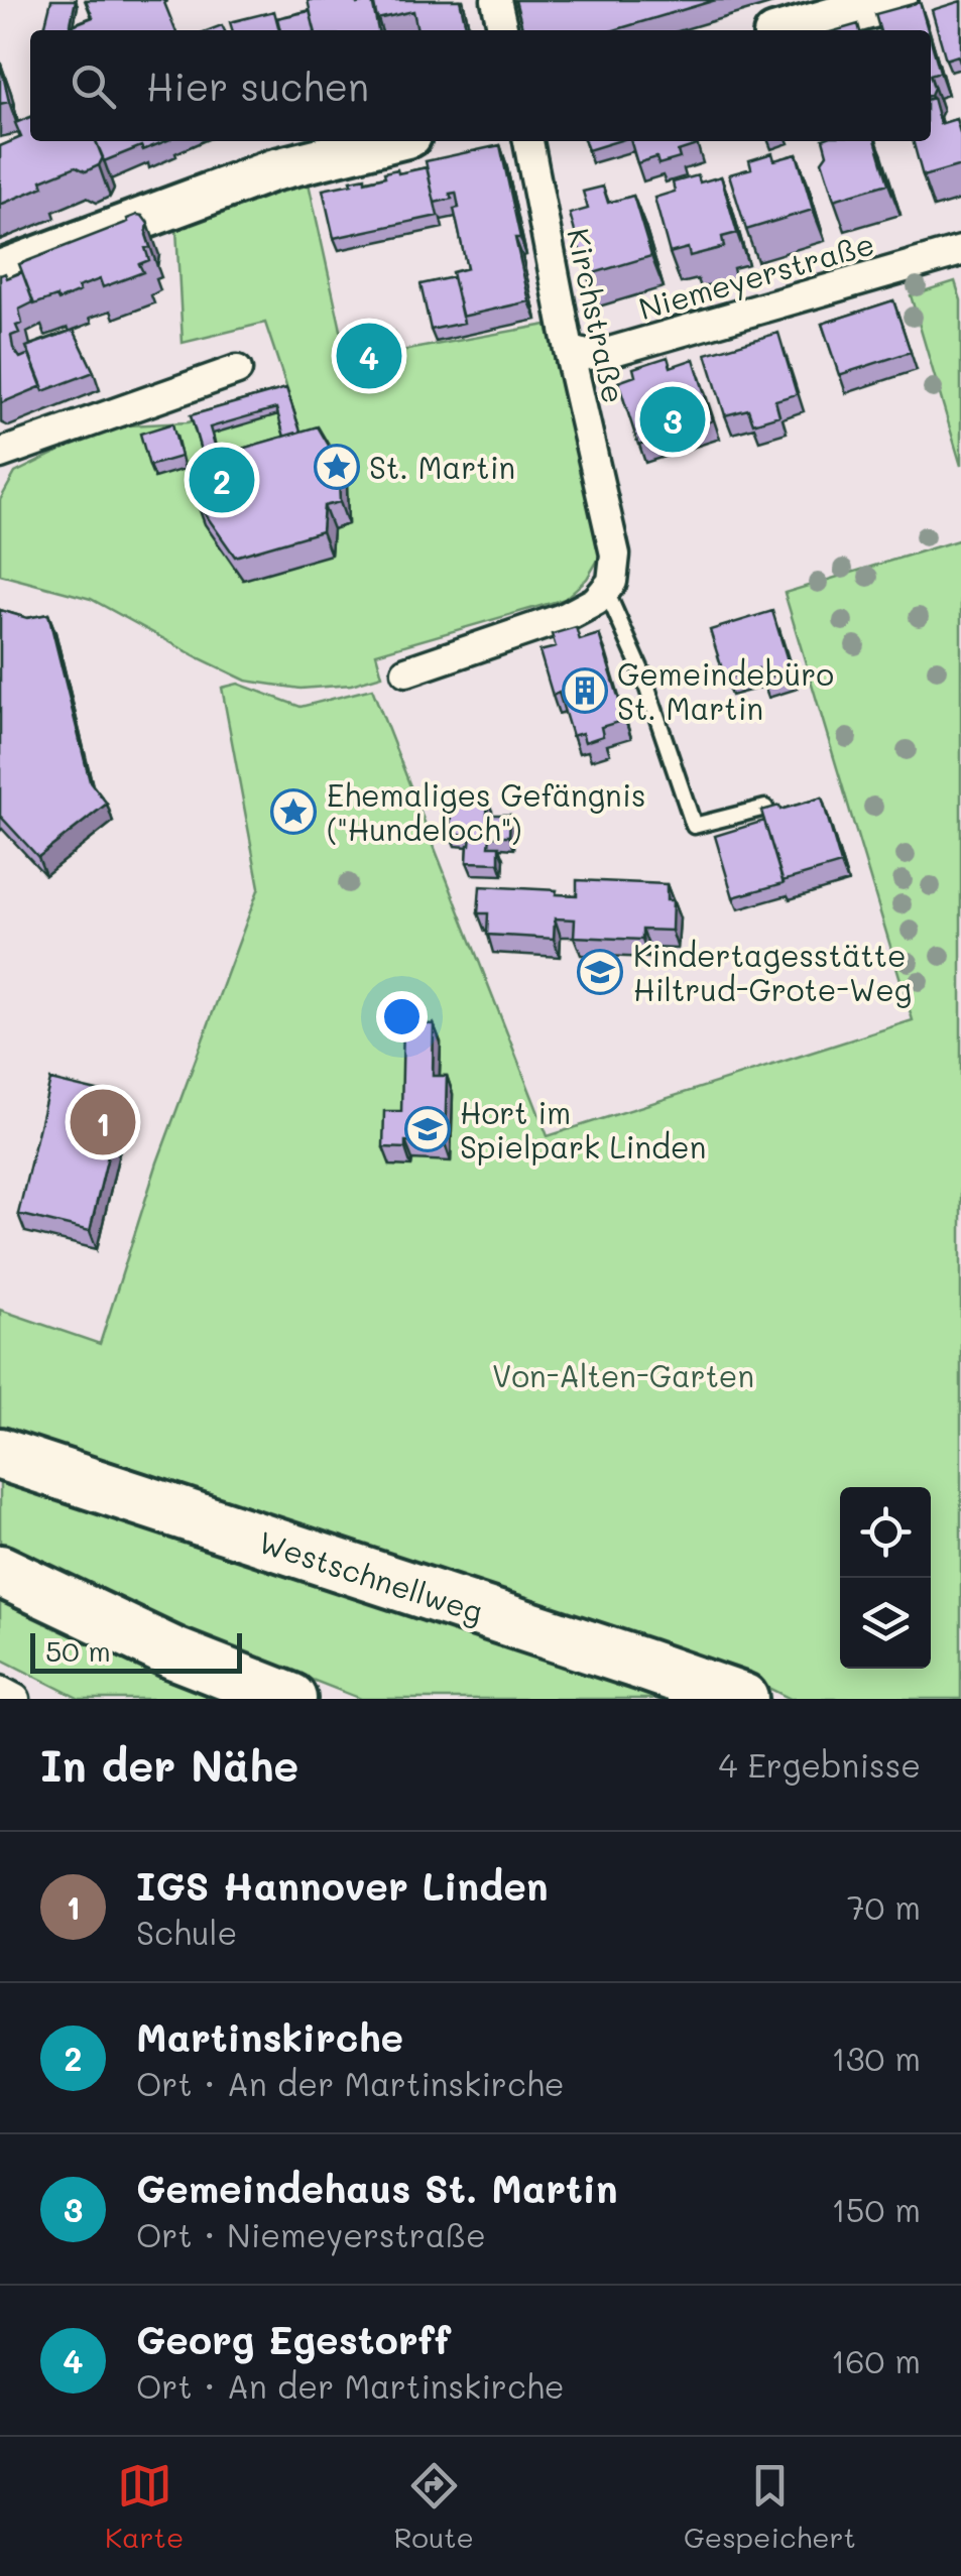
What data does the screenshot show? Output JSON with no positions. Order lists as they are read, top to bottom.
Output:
{
  "streets": {
    "highway": ["Westschnellweg"],
    "street": ["Niemeyerstraße", "Kirchstraße"]
  },
  "crossings": [
    ["Niemeyerstraße", "Kirchstraße"]
  ],
  "parks": ["Von-Alten-Garten"],
  "places": {
    "place": ["St. Martin", "Ehemaliges Gefängnis (\"Hundeloch\")"],
    "building": ["Gemeindebüro St. Martin"],
    "school or university": ["Kindertagesstätte Hiltrud-Grote-Weg", "Hort im Spielpark Linden"]
  },
  "scale_bar": "50 m",
  "page": {
    "search": "Hier suchen",
    "pins": [
      "4",
      "3",
      "2",
      "1"
    ],
    "scale": "50 m",
    "heading": ["In der Nähe", "4 Ergebnisse"],
    "list": [
      {
        "mark": "1",
        "name": "IGS Hannover Linden",
        "note": "Schule",
        "value": "70 m"
      },
      {
        "mark": "2",
        "name": "Martinskirche",
        "note": "Ort · An der Martinskirche",
        "value": "130 m"
      },
      {
        "mark": "3",
        "name": "Gemeindehaus St. Martin",
        "note": "Ort · Niemeyerstraße",
        "value": "150 m"
      },
      {
        "mark": "4",
        "name": "Georg Egestorff",
        "note": "Ort · An der Martinskirche",
        "value": "160 m"
      }
    ],
    "nav": ["Karte", "Route", "Gespeichert"]
  }
}
